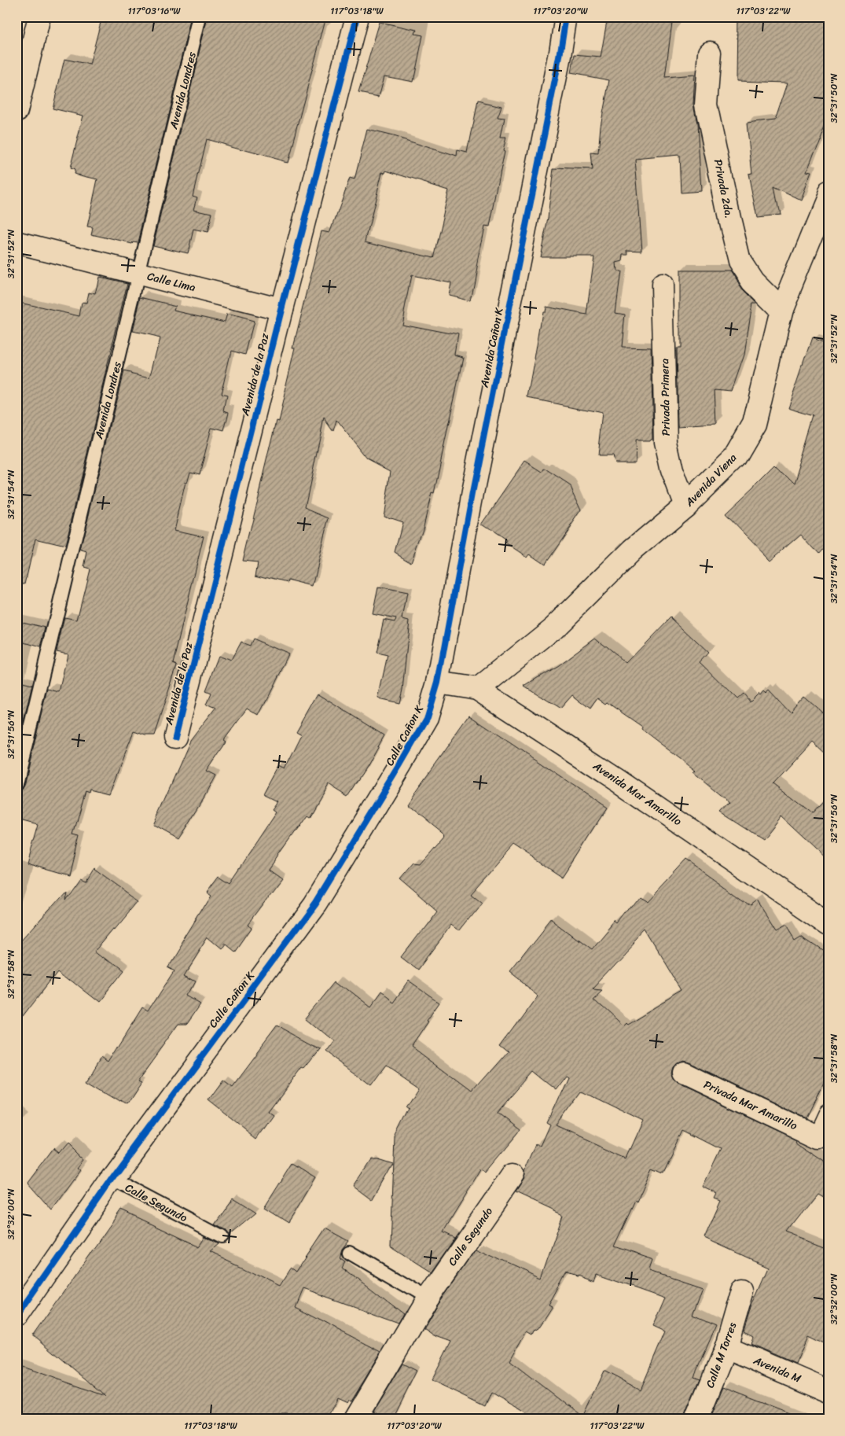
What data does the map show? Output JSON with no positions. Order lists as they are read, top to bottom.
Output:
{
  "streets": {
    "street": [
      "Privada 2da.",
      "Calle Lima",
      "Avenida Cañon K",
      "Avenida de la Paz",
      "Privada Primera",
      "Avenida Viena",
      "Calle Cañon K",
      "Avenida Mar Amarillo",
      "Privada Mar Amarillo",
      "Calle Segundo",
      "Calle M Torres",
      "Avenida M"
    ],
    "lane": ["Avenida Londres"]
  },
  "crossings": [
    ["Avenida Londres", "Calle Lima"],
    ["Privada 2da.", "Avenida Viena"],
    ["Calle Lima", "Avenida de la Paz"],
    ["Avenida Cañon K", "Calle Cañon K"],
    ["Avenida Cañon K", "Avenida Mar Amarillo"],
    ["Privada Primera", "Avenida Viena"],
    ["Avenida Viena", "Avenida Mar Amarillo"],
    ["Calle Cañon K", "Avenida Mar Amarillo"],
    ["Calle Cañon K", "Calle Segundo"],
    ["Calle M Torres", "Avenida M"]
  ],
  "coordinates": [
    "117°03'16\"W",
    "117°03'18\"W",
    "117°03'20\"W",
    "117°03'22\"W",
    "32°31'50\"N",
    "32°31'52\"N",
    "32°31'54\"N",
    "32°31'56\"N",
    "32°31'58\"N",
    "32°32'00\"N"
  ]
}
